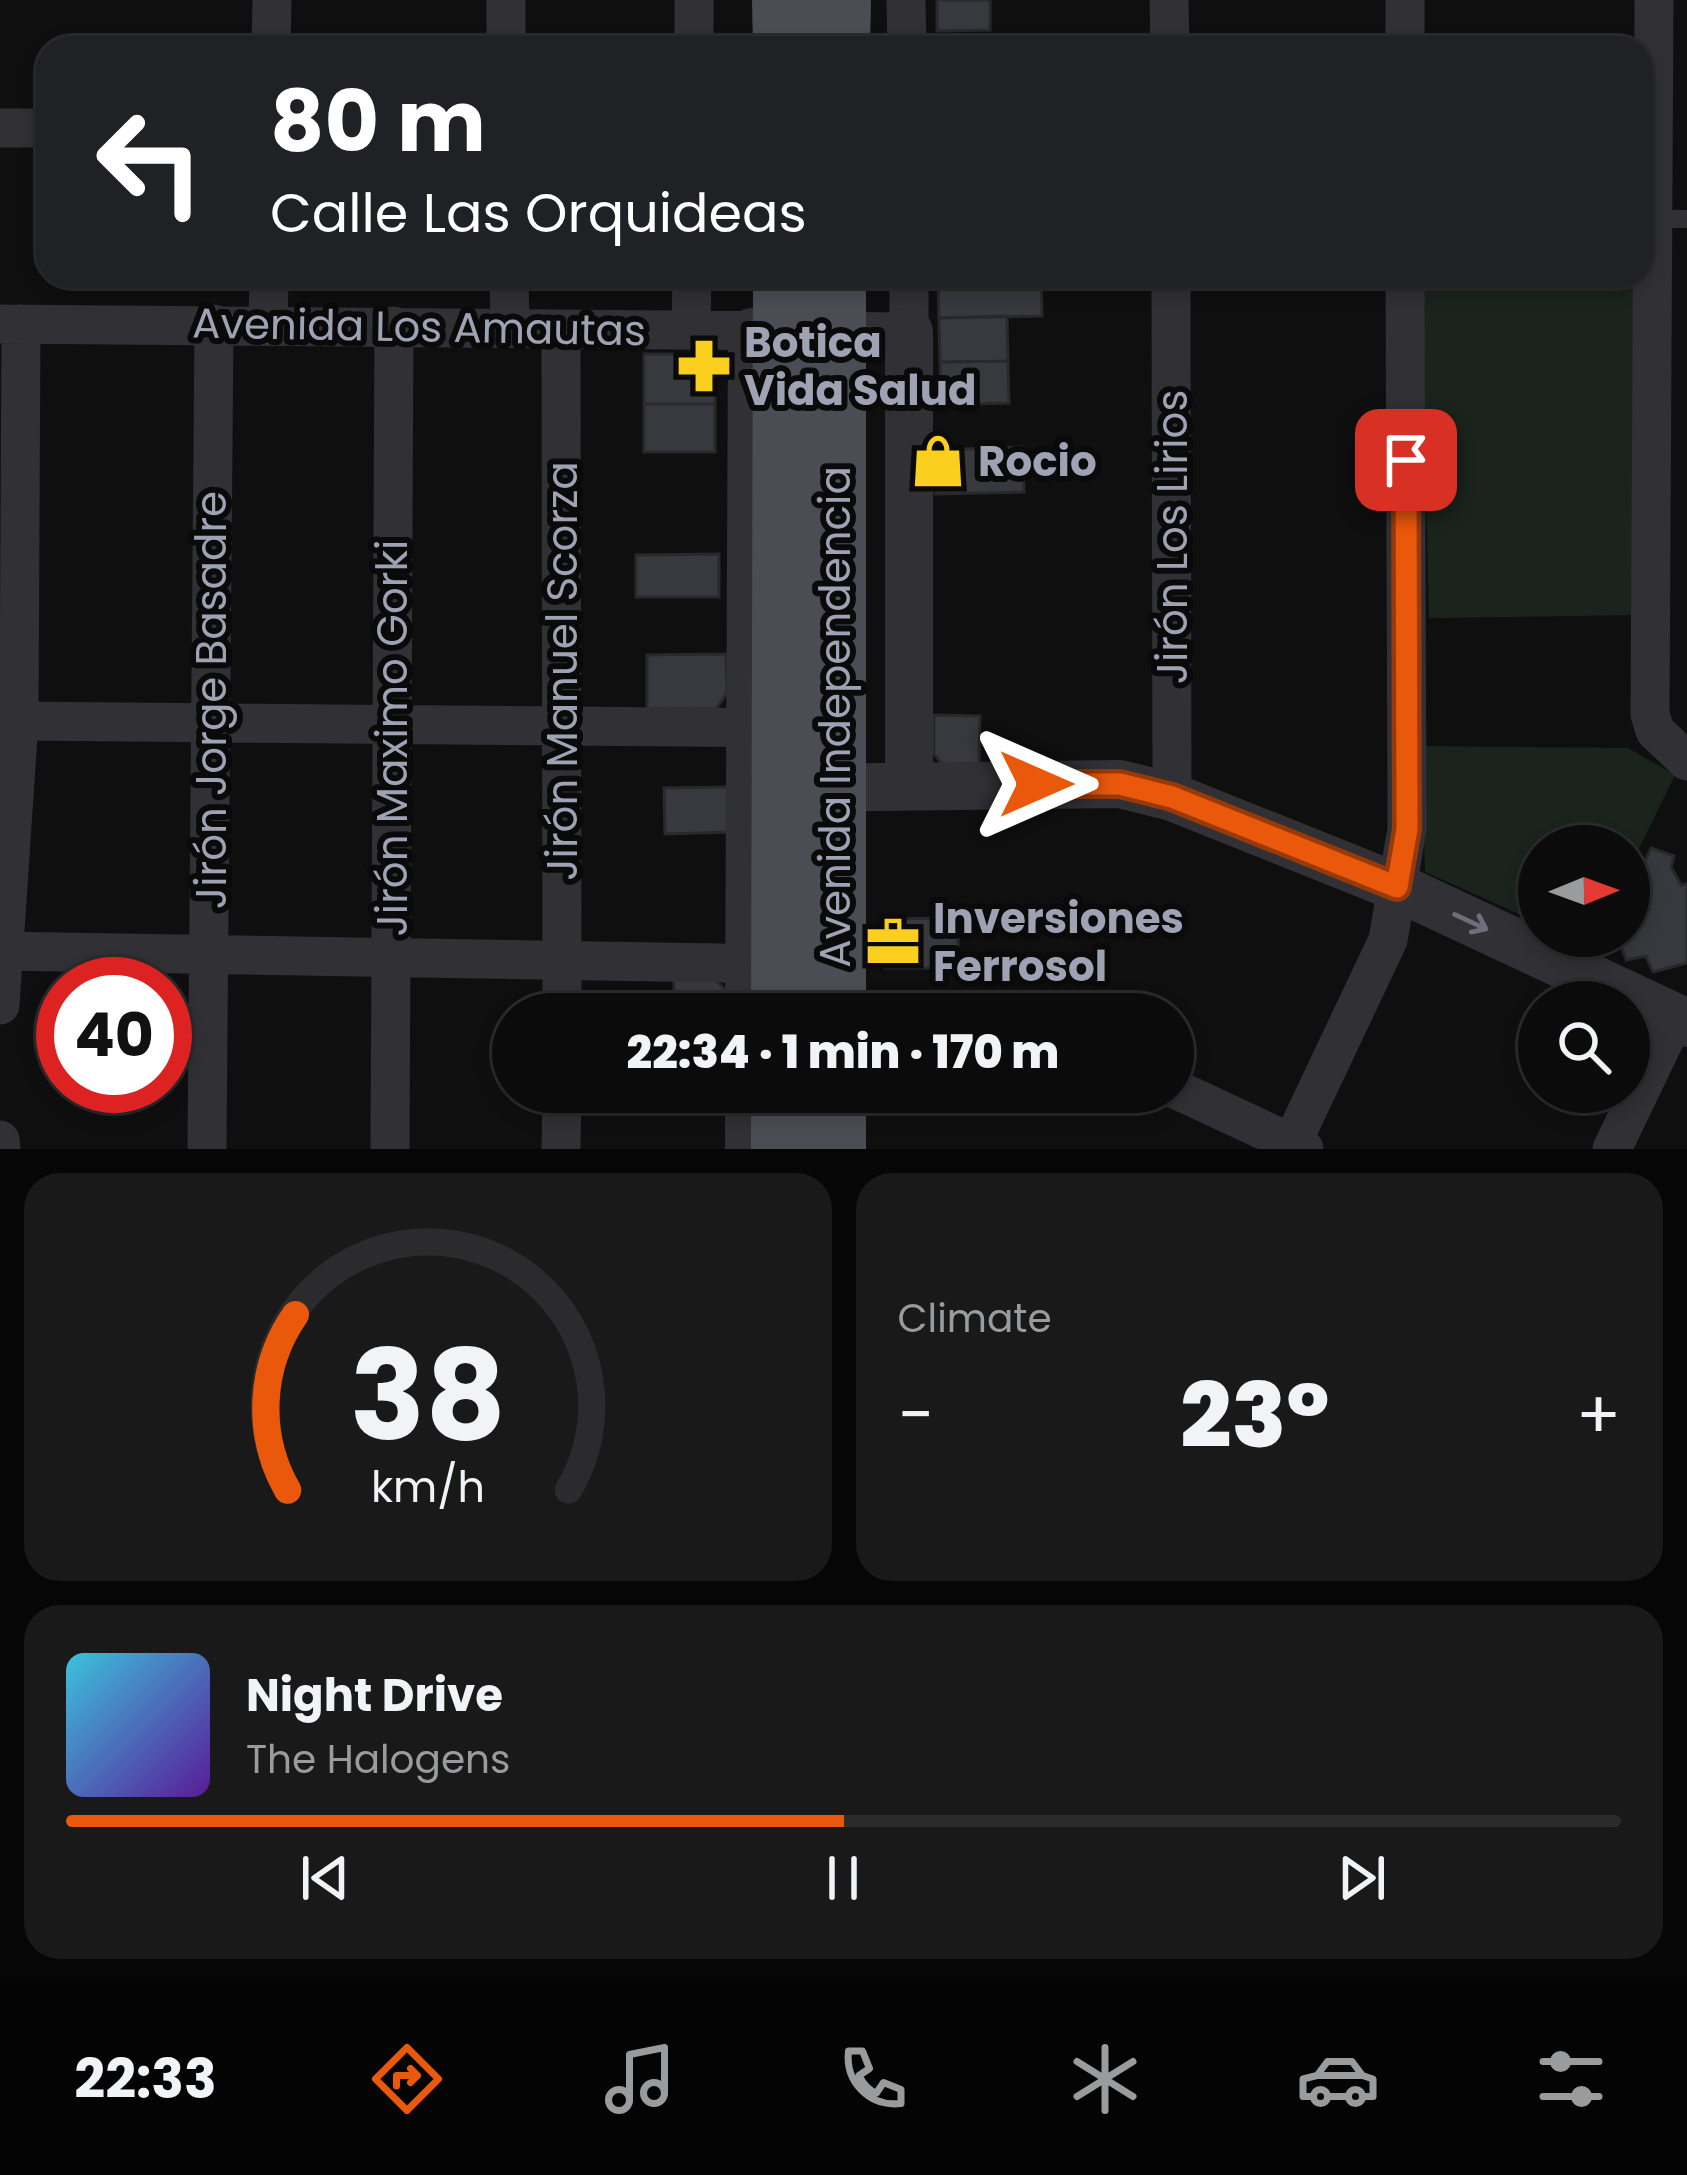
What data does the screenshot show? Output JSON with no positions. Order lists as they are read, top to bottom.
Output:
{
  "streets": {
    "main road": ["Avenida Independencia"],
    "street": [
      "Avenida Los Amautas",
      "Jirón Los Lirios",
      "Jirón Manuel Scorza",
      "Jirón Jorge Basadre",
      "Jirón Maximo Gorki"
    ]
  },
  "crossings": [
    ["Avenida Los Amautas", "Jirón Manuel Scorza"],
    ["Avenida Los Amautas", "Jirón Jorge Basadre"],
    ["Avenida Los Amautas", "Avenida Independencia"],
    ["Avenida Los Amautas", "Jirón Maximo Gorki"]
  ],
  "places": {
    "pharmacy": ["Botica Vida Salud"],
    "shop": ["Rocio"],
    "office": ["Inversiones Ferrosol"]
  },
  "north": "right",
  "page": {
    "turn": ["80 m", "Calle Las Orquideas"],
    "limit": "40",
    "trip": "22:34 · 1 min · 170 m",
    "tile": "Climate",
    "heat": ["−", "23°", "+"],
    "song": ["Night Drive", "The Halogens"],
    "tabs": "22:33",
    "gauge": ["38", "km/h"]
  }
}
